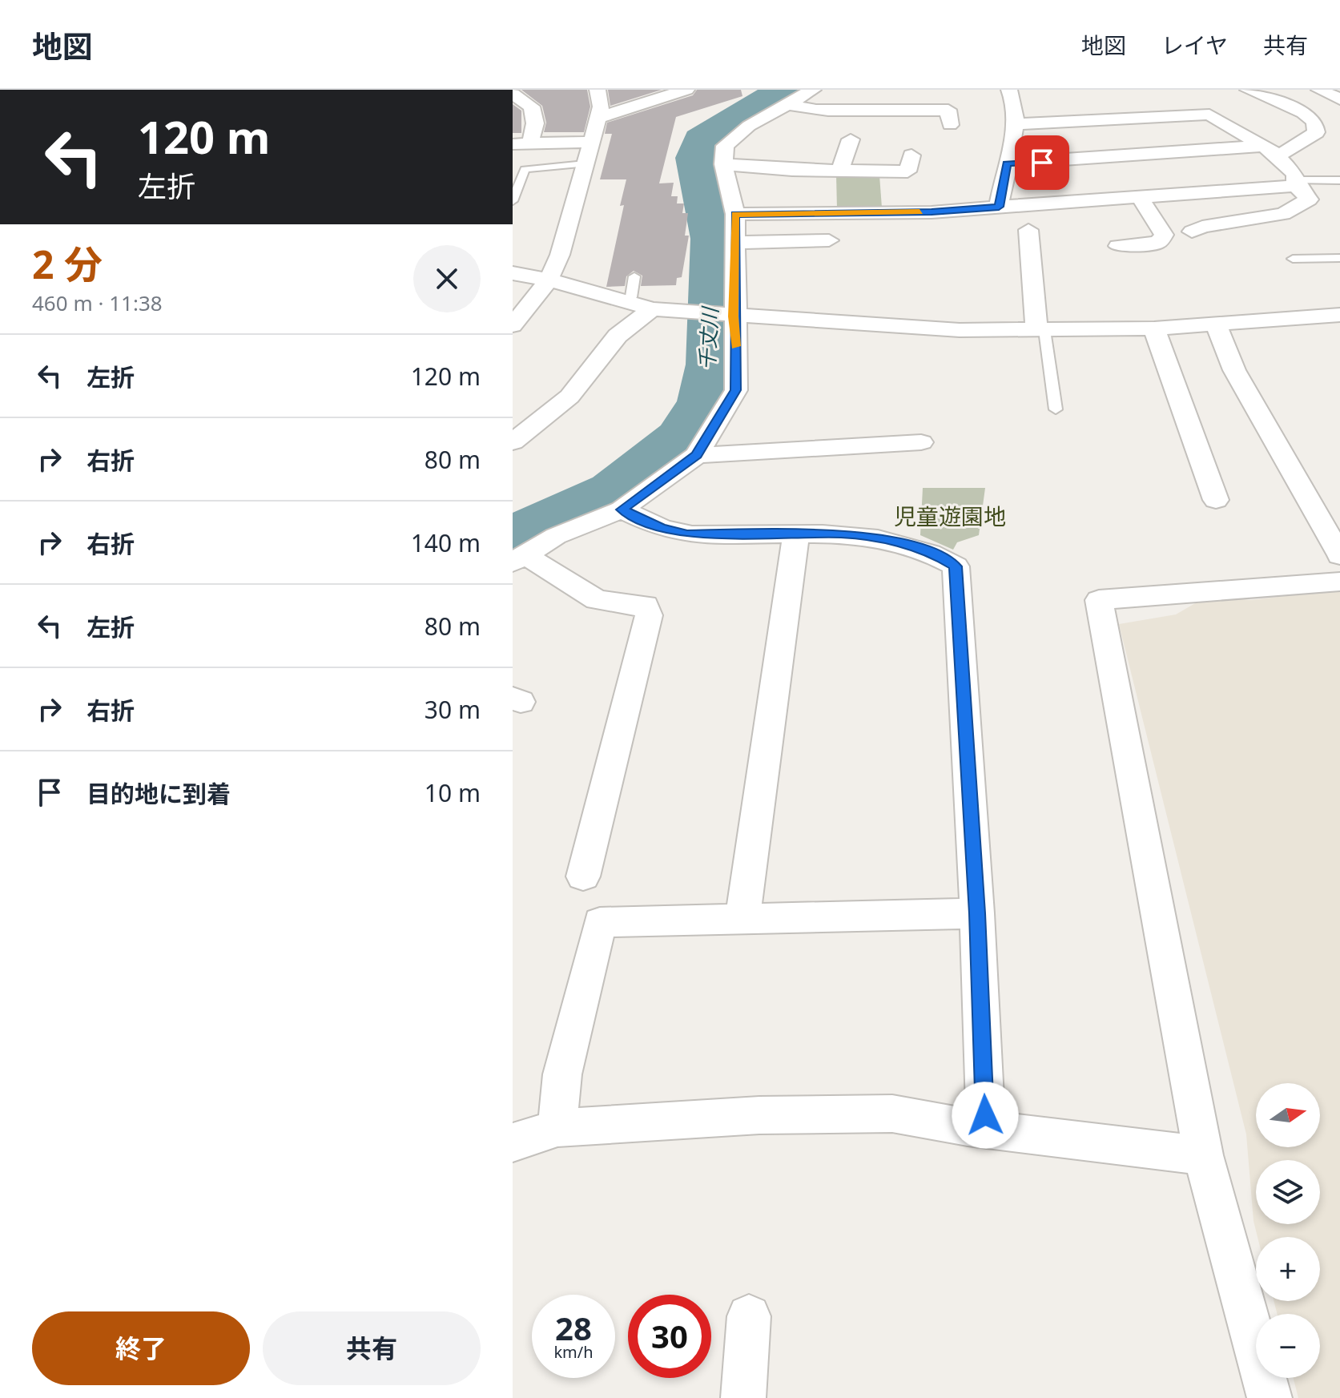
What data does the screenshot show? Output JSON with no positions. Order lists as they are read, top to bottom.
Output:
{
  "water": ["千丈川"],
  "parks": ["児童遊園地"],
  "north": "right",
  "page": {
    "header": "地図",
    "nav": ["地図", "レイヤ", "共有"],
    "turn": ["120 m", "左折"],
    "heading": ["2 分", "460 m · 11:38"],
    "list": [
      {
        "name": "左折",
        "value": "120 m"
      },
      {
        "name": "右折",
        "value": "80 m"
      },
      {
        "name": "右折",
        "value": "140 m"
      },
      {
        "name": "左折",
        "value": "80 m"
      },
      {
        "name": "右折",
        "value": "30 m"
      },
      {
        "name": "目的地に到着",
        "value": "10 m"
      }
    ],
    "map_buttons": ["+", "−"],
    "speed": "28 km/h",
    "limit": "30",
    "buttons": ["終了", "共有"]
  }
}
